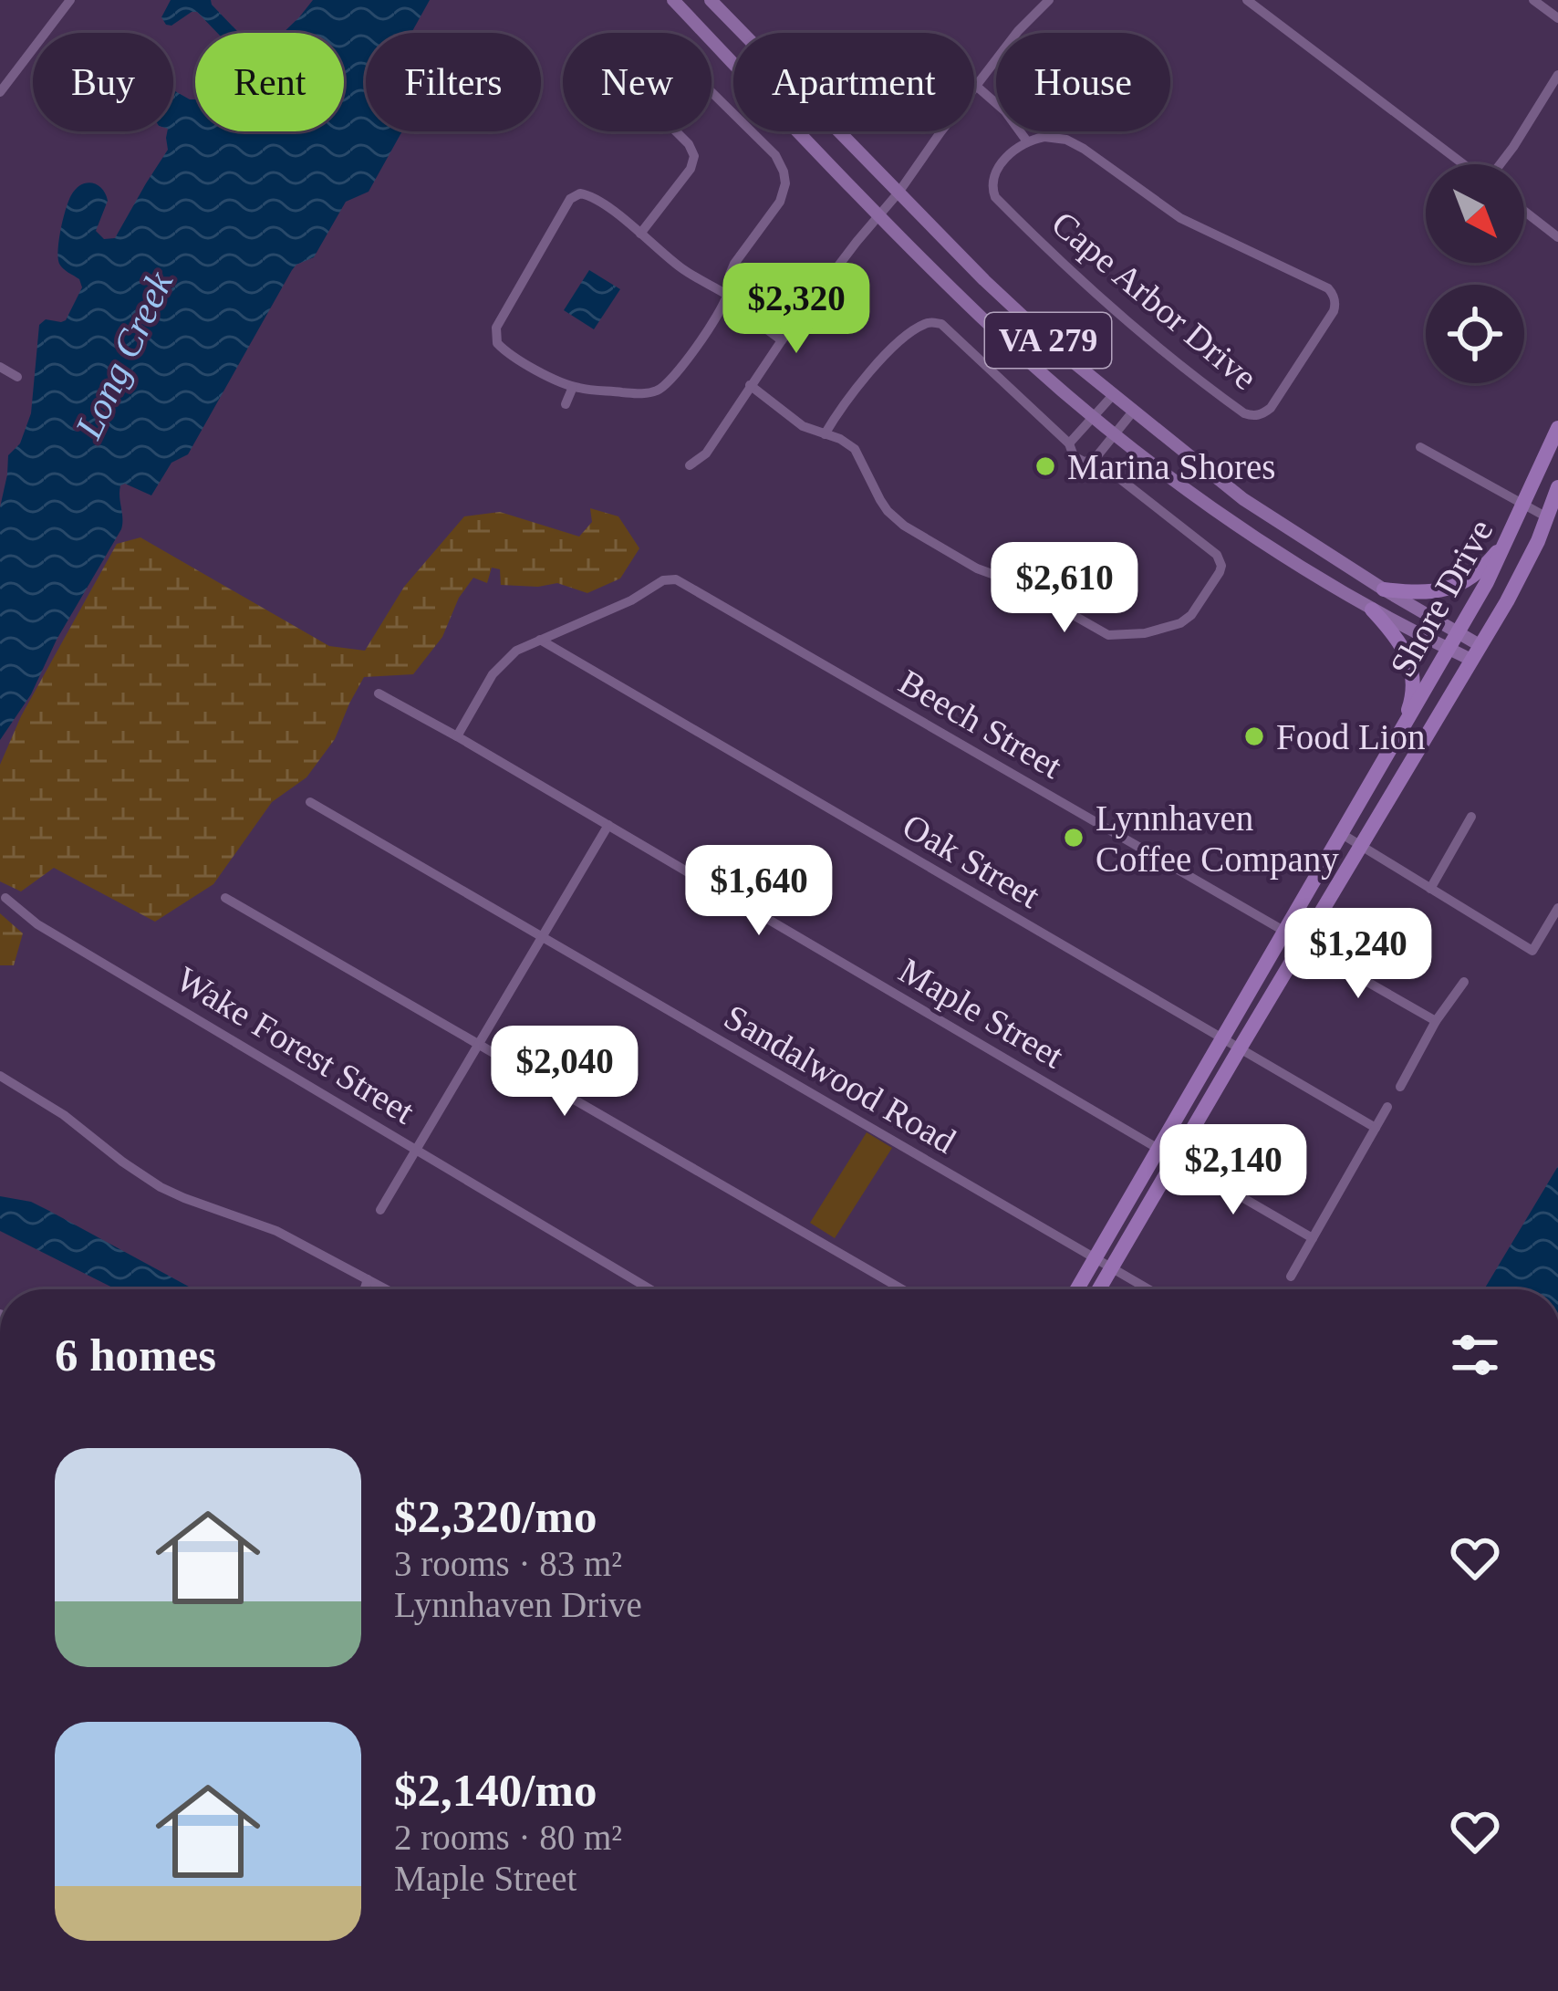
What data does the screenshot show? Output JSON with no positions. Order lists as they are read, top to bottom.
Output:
{
  "streets": {
    "highway": ["Shore Drive"],
    "main road": ["VA 279"],
    "street": [
      "Cape Arbor Drive",
      "Beech Street",
      "Oak Street",
      "Maple Street",
      "Wake Forest Street",
      "Sandalwood Road"
    ]
  },
  "crossings": [
    ["VA 279", "Shore Drive"],
    ["Shore Drive", "Beech Street"],
    ["Shore Drive", "Oak Street"],
    ["Shore Drive", "Maple Street"],
    ["Shore Drive", "Sandalwood Road"],
    ["Beech Street", "Oak Street"]
  ],
  "water": ["Long Creek"],
  "places": ["Marina Shores", "Food Lion", "Lynnhaven Coffee Company"],
  "north": "bottom right",
  "page": {
    "chip": [
      "Buy",
      "Rent",
      "Filters",
      "New",
      "Apartment",
      "House"
    ],
    "price": [
      "$2,320",
      "$2,610",
      "$1,640",
      "$1,240",
      "$2,040",
      "$2,140"
    ],
    "heading": "6 homes",
    "list": [
      {
        "name": "$2,320/mo",
        "note": "3 rooms · 83 m² · Lynnhaven Drive"
      },
      {
        "name": "$2,140/mo",
        "note": "2 rooms · 80 m² · Maple Street"
      }
    ]
  }
}
